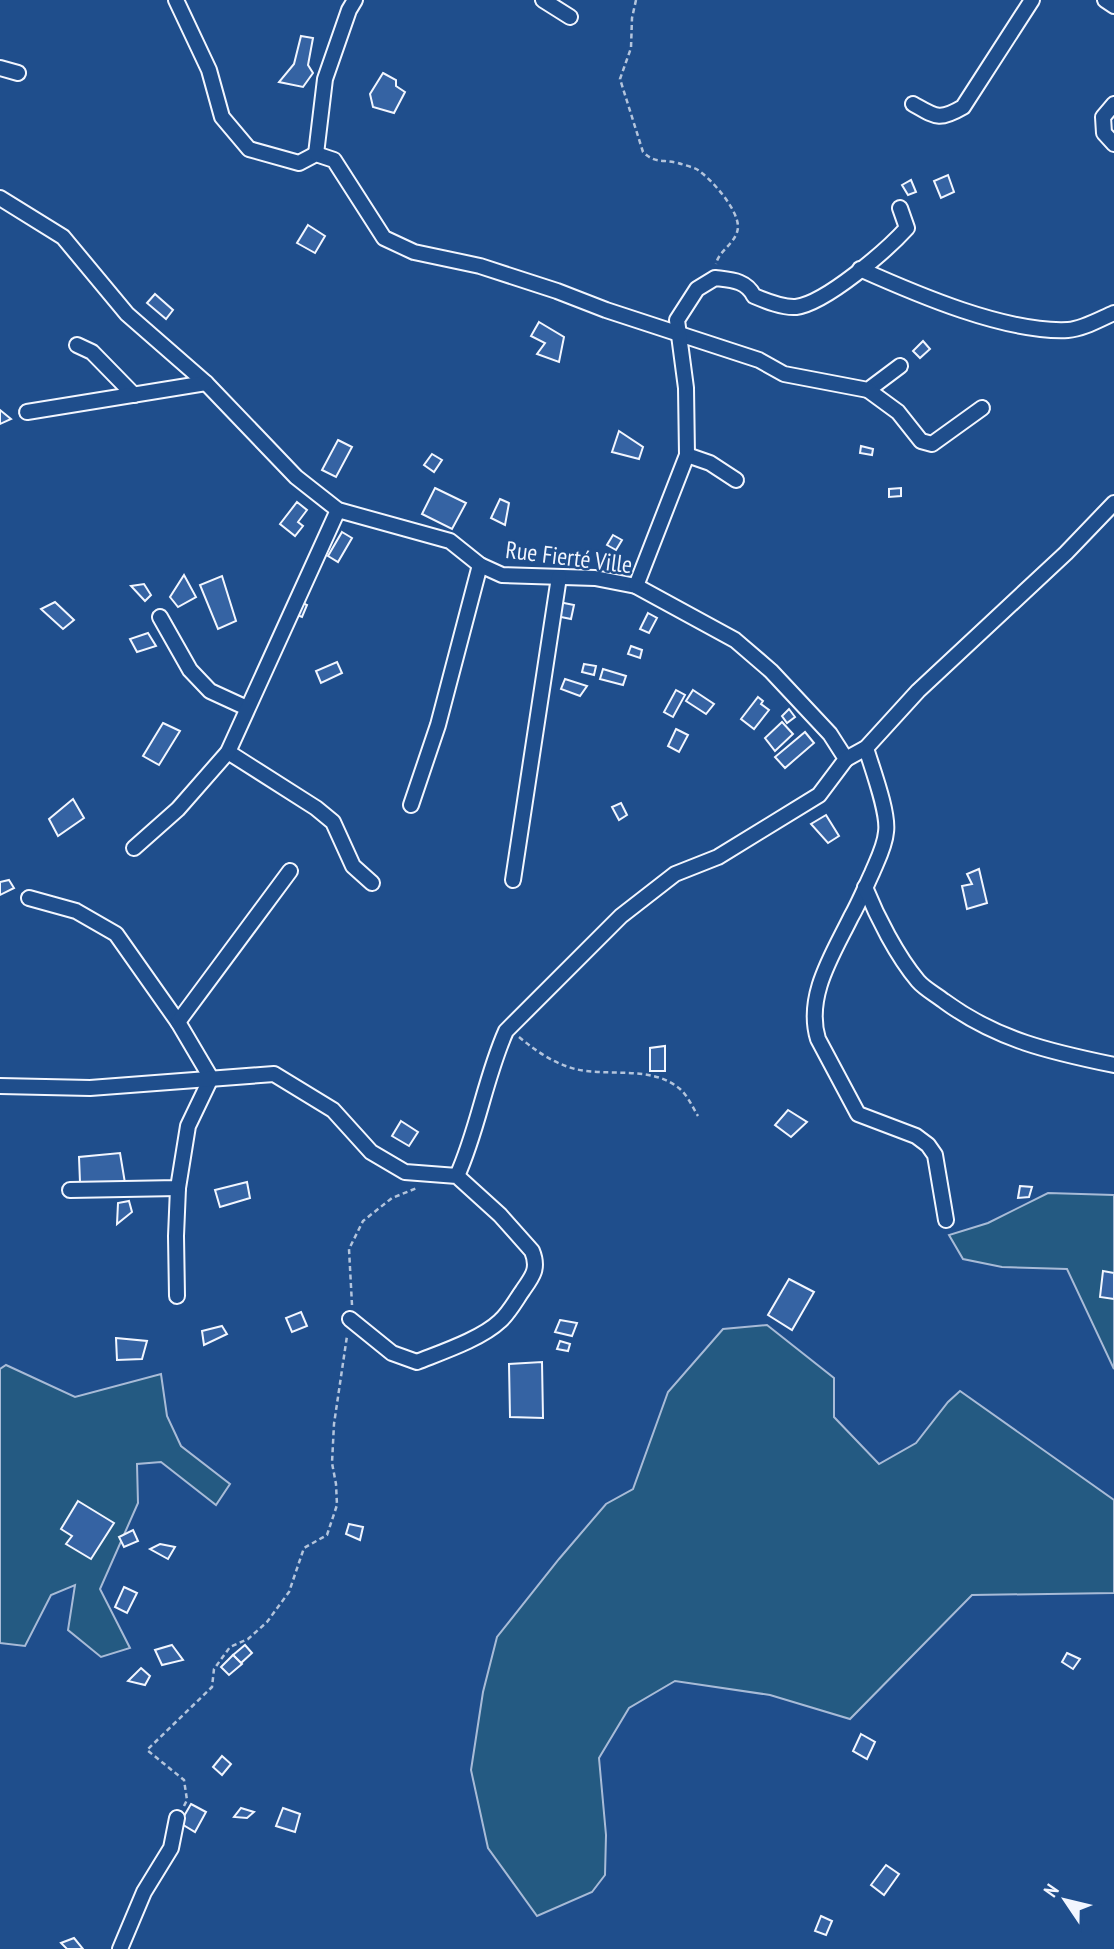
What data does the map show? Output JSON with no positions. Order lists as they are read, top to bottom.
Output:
{
  "streets": {
    "street": ["Rue Fierté Ville"]
  },
  "north": "top left"
}
